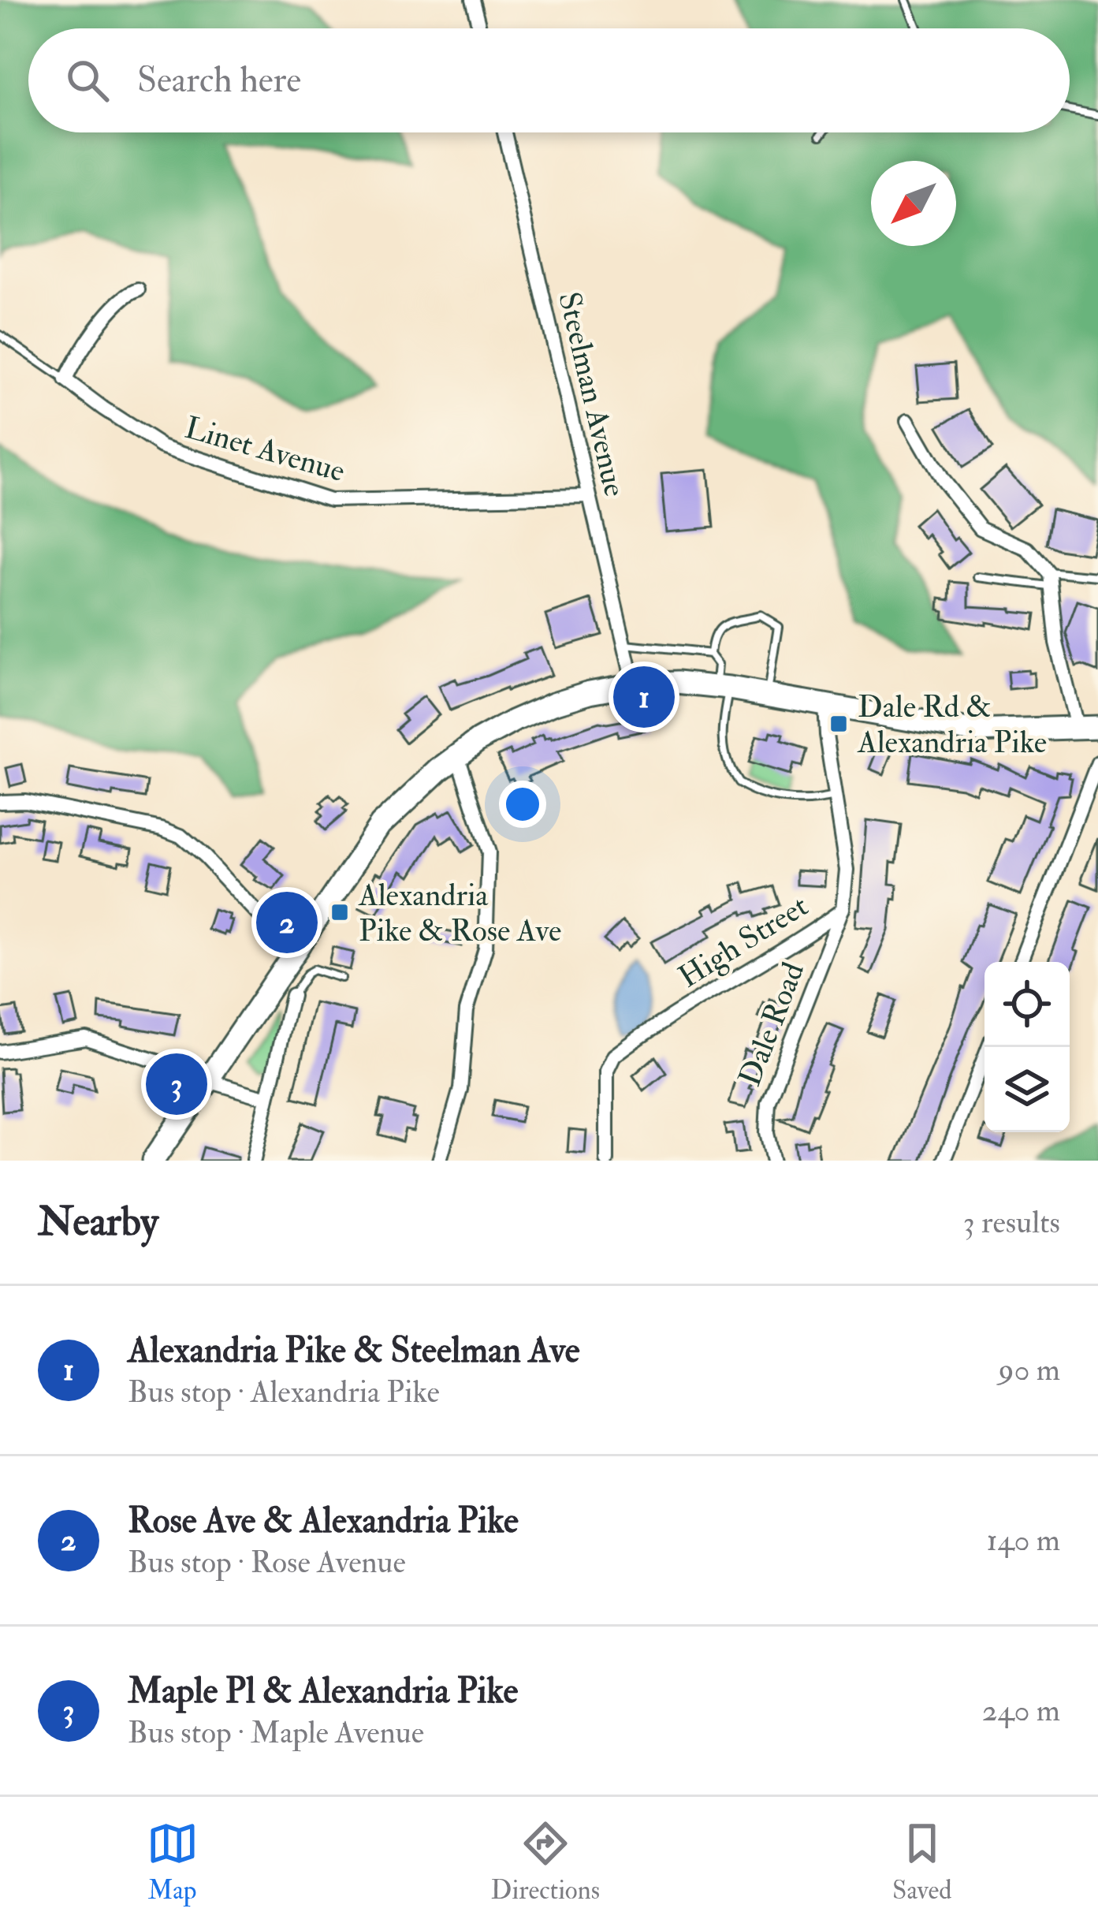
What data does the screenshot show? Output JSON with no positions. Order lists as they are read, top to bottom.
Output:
{
  "streets": {
    "street": [
      "Steelman Avenue",
      "Linet Avenue",
      "High Street",
      "Dale Road"
    ]
  },
  "crossings": [
    ["Steelman Avenue", "Linet Avenue"],
    ["High Street", "Dale Road"]
  ],
  "places": {
    "transit": ["Dale Rd & Alexandria Pike", "Alexandria Pike & Rose Ave"]
  },
  "north": "bottom left",
  "page": {
    "search": "Search here",
    "pins": ["1", "2", "3"],
    "heading": ["Nearby", "3 results"],
    "list": [
      {
        "mark": "1",
        "name": "Alexandria Pike & Steelman Ave",
        "note": "Bus stop · Alexandria Pike",
        "value": "90 m"
      },
      {
        "mark": "2",
        "name": "Rose Ave & Alexandria Pike",
        "note": "Bus stop · Rose Avenue",
        "value": "140 m"
      },
      {
        "mark": "3",
        "name": "Maple Pl & Alexandria Pike",
        "note": "Bus stop · Maple Avenue",
        "value": "240 m"
      }
    ],
    "nav": ["Map", "Directions", "Saved"]
  }
}
